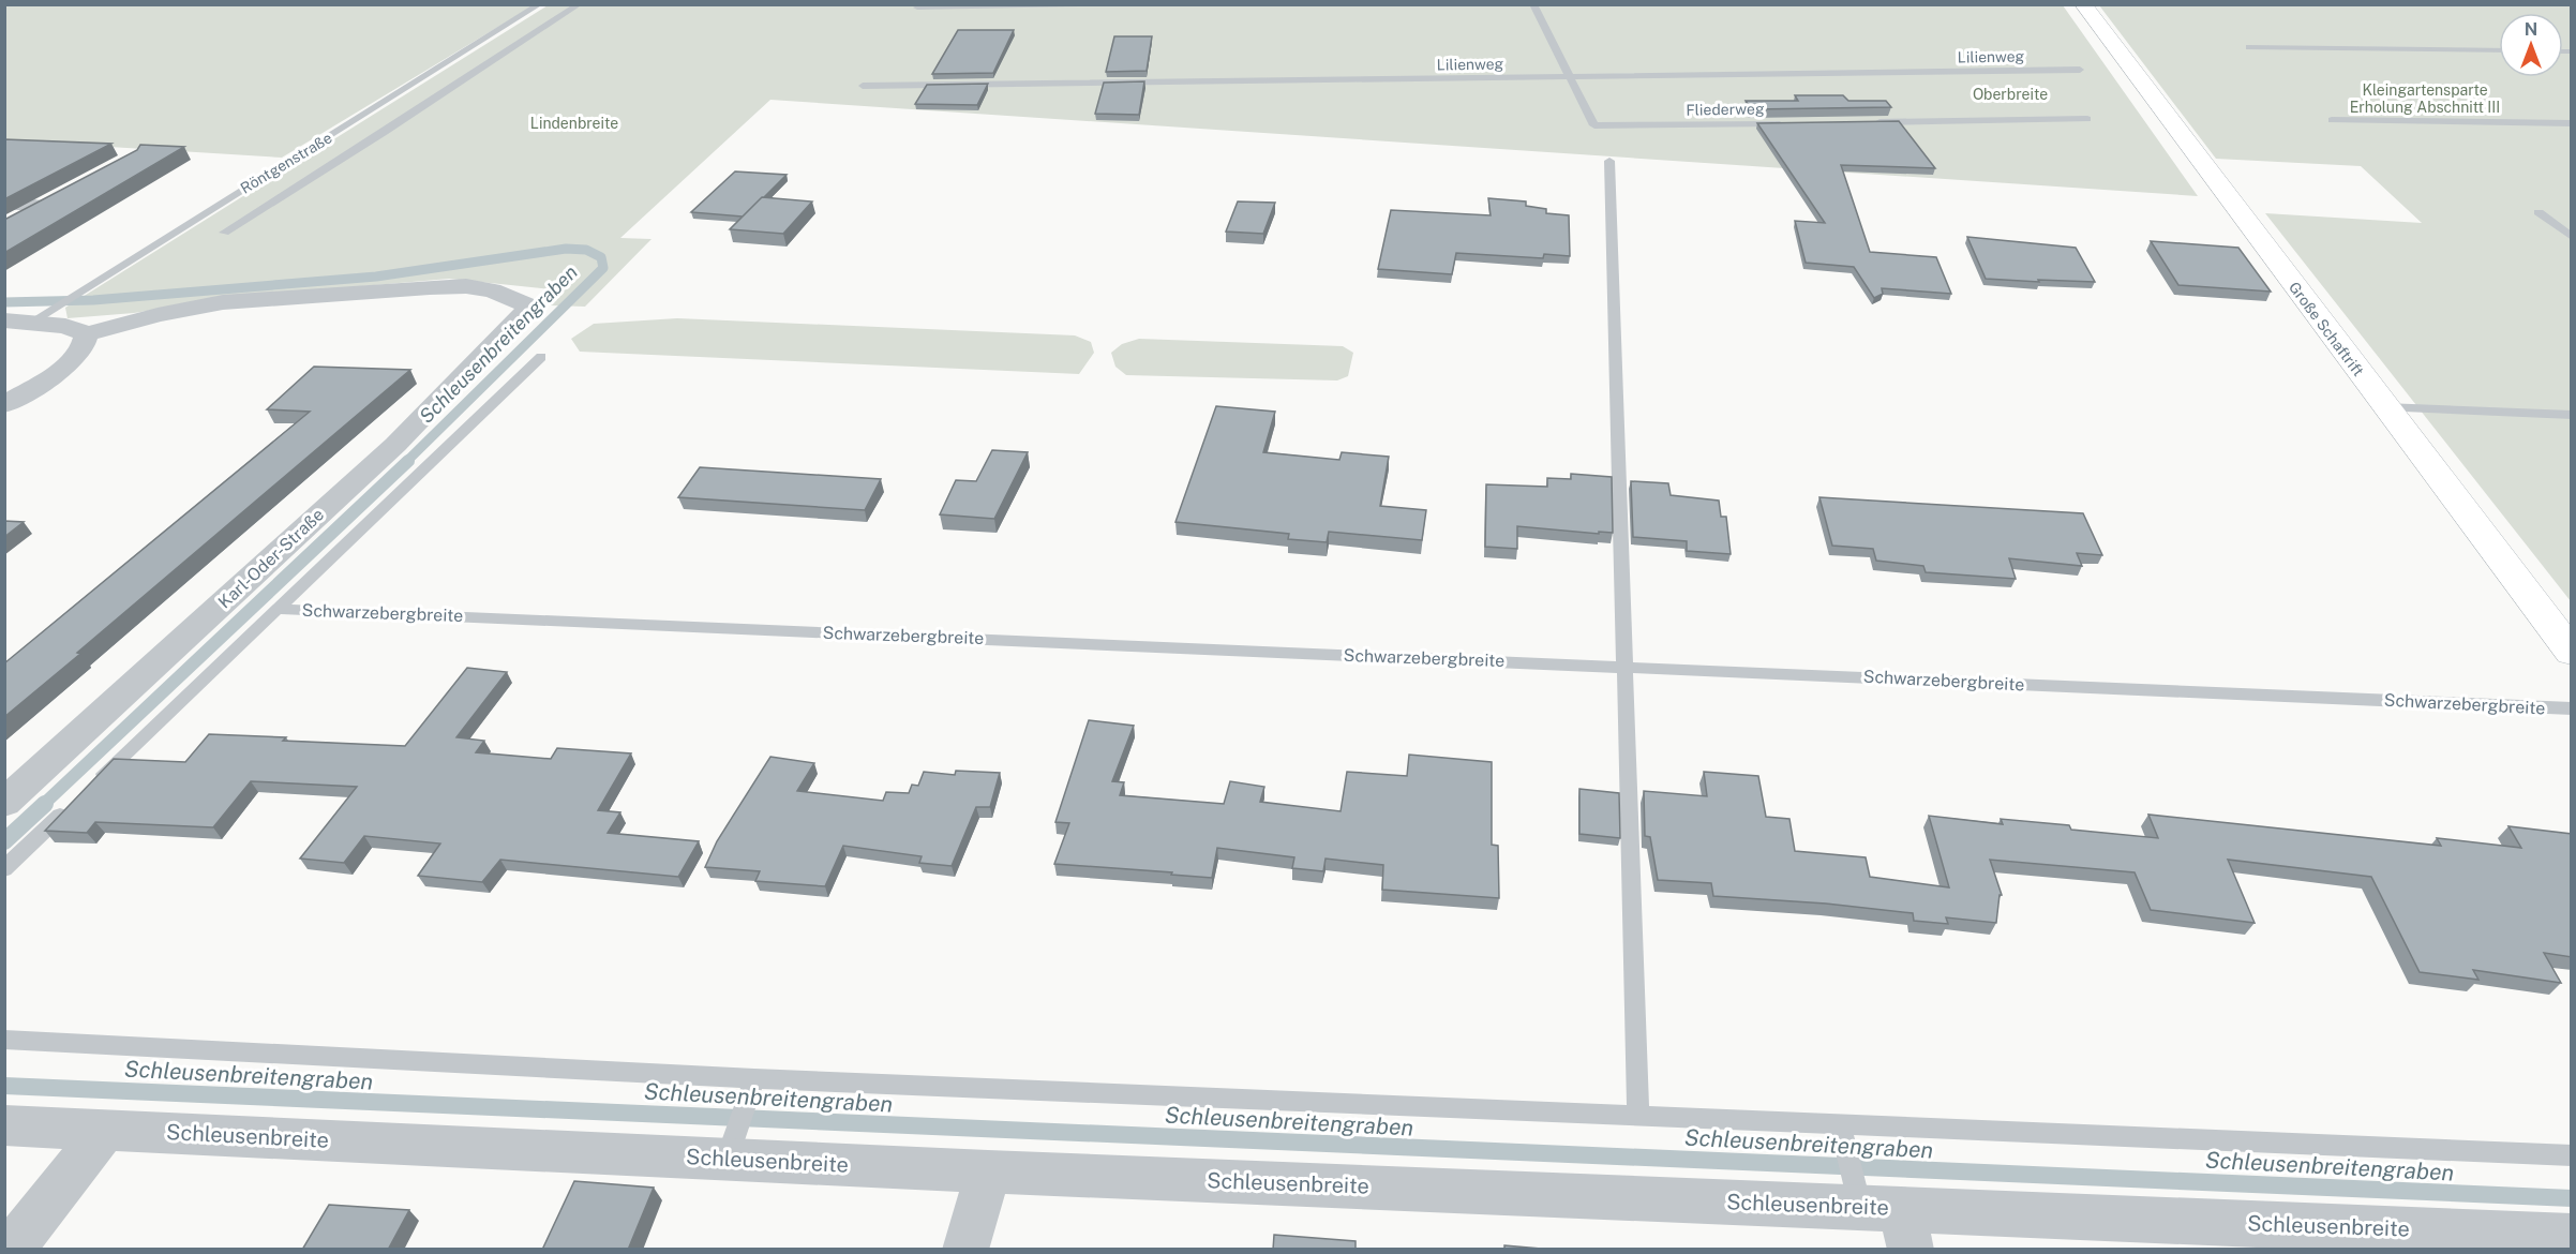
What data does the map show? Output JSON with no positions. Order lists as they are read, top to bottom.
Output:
{
  "streets": {
    "street": ["Große Schaftrift", "Karl-Oder-Straße", "Schleusenbreite"],
    "lane": [
      "Lilienweg",
      "Fliederweg",
      "Röntgenstraße",
      "Schwarzebergbreite"
    ]
  },
  "crossings": [
    ["Lilienweg", "Fliederweg"]
  ],
  "water": ["Schleusenbreitengraben"],
  "parks": ["Kleingartensparte Erholung Abschnitt III", "Oberbreite", "Lindenbreite"],
  "north": "top"
}
